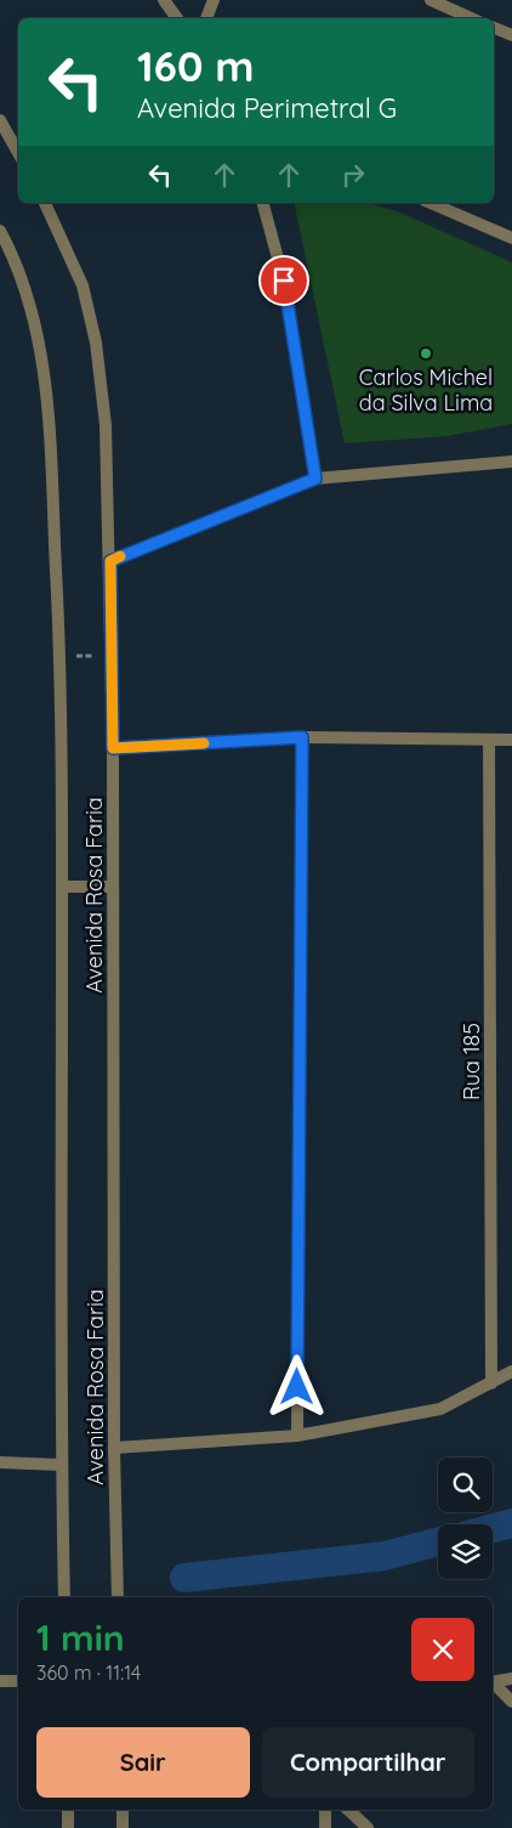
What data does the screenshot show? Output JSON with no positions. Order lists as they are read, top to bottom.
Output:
{
  "streets": {
    "street": ["Avenida Rosa Faria", "Rua 185"]
  },
  "places": ["Carlos Michel da Silva Lima"],
  "page": {
    "turn": ["160 m", "Avenida Perimetral G"],
    "heading": ["1 min", "360 m · 11:14"],
    "buttons": ["Sair", "Compartilhar"]
  }
}
